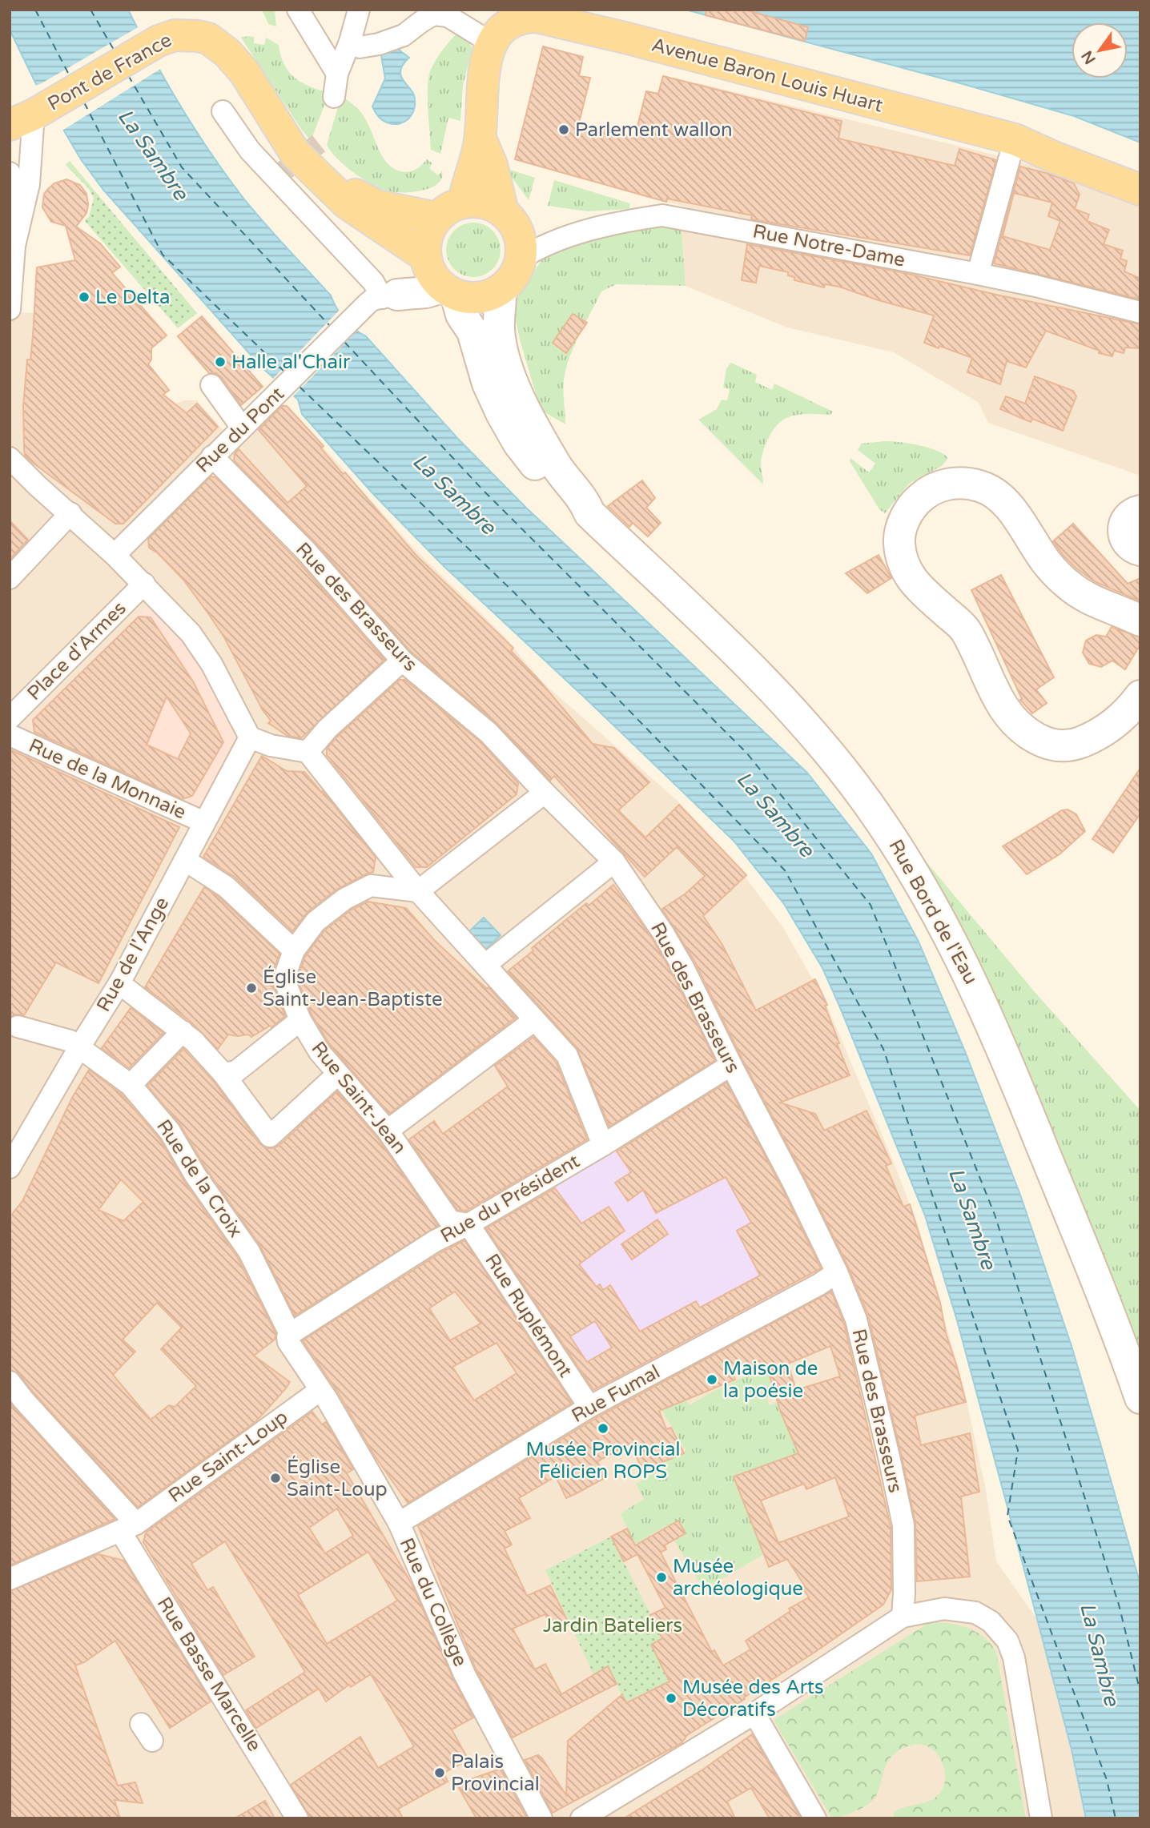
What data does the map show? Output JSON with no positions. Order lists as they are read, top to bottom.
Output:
{
  "streets": {
    "main road": [
      "Pont de France",
      "Avenue Baron Louis Huart",
      "Rue du Pont",
      "Rue Bord de l'Eau"
    ],
    "street": [
      "Rue Notre-Dame",
      "Rue des Brasseurs",
      "Place d'Armes",
      "Rue de la Monnaie",
      "Rue de l'Ange",
      "Rue Saint-Jean",
      "Rue de la Croix",
      "Rue du Président",
      "Rue Ruplémont",
      "Rue Fumal",
      "Rue Saint-Loup",
      "Rue du Collège",
      "Rue Basse Marcelle"
    ]
  },
  "crossings": [
    ["Avenue Baron Louis Huart", "Rue Notre-Dame"],
    ["Avenue Baron Louis Huart", "Rue du Pont"],
    ["Avenue Baron Louis Huart", "Rue Bord de l'Eau"],
    ["Rue Notre-Dame", "Rue du Pont"],
    ["Rue Notre-Dame", "Rue Bord de l'Eau"],
    ["Rue du Pont", "Rue des Brasseurs"],
    ["Rue du Pont", "Rue Bord de l'Eau"],
    ["Rue des Brasseurs", "Rue du Président"],
    ["Rue des Brasseurs", "Rue Fumal"],
    ["Rue de la Monnaie", "Rue de l'Ange"],
    ["Rue de l'Ange", "Rue de la Croix"],
    ["Rue Saint-Jean", "Rue du Président"],
    ["Rue Saint-Jean", "Rue Ruplémont"],
    ["Rue de la Croix", "Rue du Président"],
    ["Rue de la Croix", "Rue Saint-Loup"],
    ["Rue de la Croix", "Rue du Collège"],
    ["Rue du Président", "Rue Ruplémont"],
    ["Rue Ruplémont", "Rue Fumal"],
    ["Rue Fumal", "Rue du Collège"],
    ["Rue Saint-Loup", "Rue du Collège"],
    ["Rue Saint-Loup", "Rue Basse Marcelle"]
  ],
  "water": ["La Sambre"],
  "parks": ["Jardin Bateliers"],
  "places": [
    "Parlement wallon",
    "Le Delta",
    "Halle al'Chair",
    "Église Saint-Jean-Baptiste",
    "Maison de la poésie",
    "Musée Provincial Félicien ROPS",
    "Église Saint-Loup",
    "Musée archéologique",
    "Musée des Arts Décoratifs",
    "Palais Provincial"
  ],
  "north": "bottom left"
}
